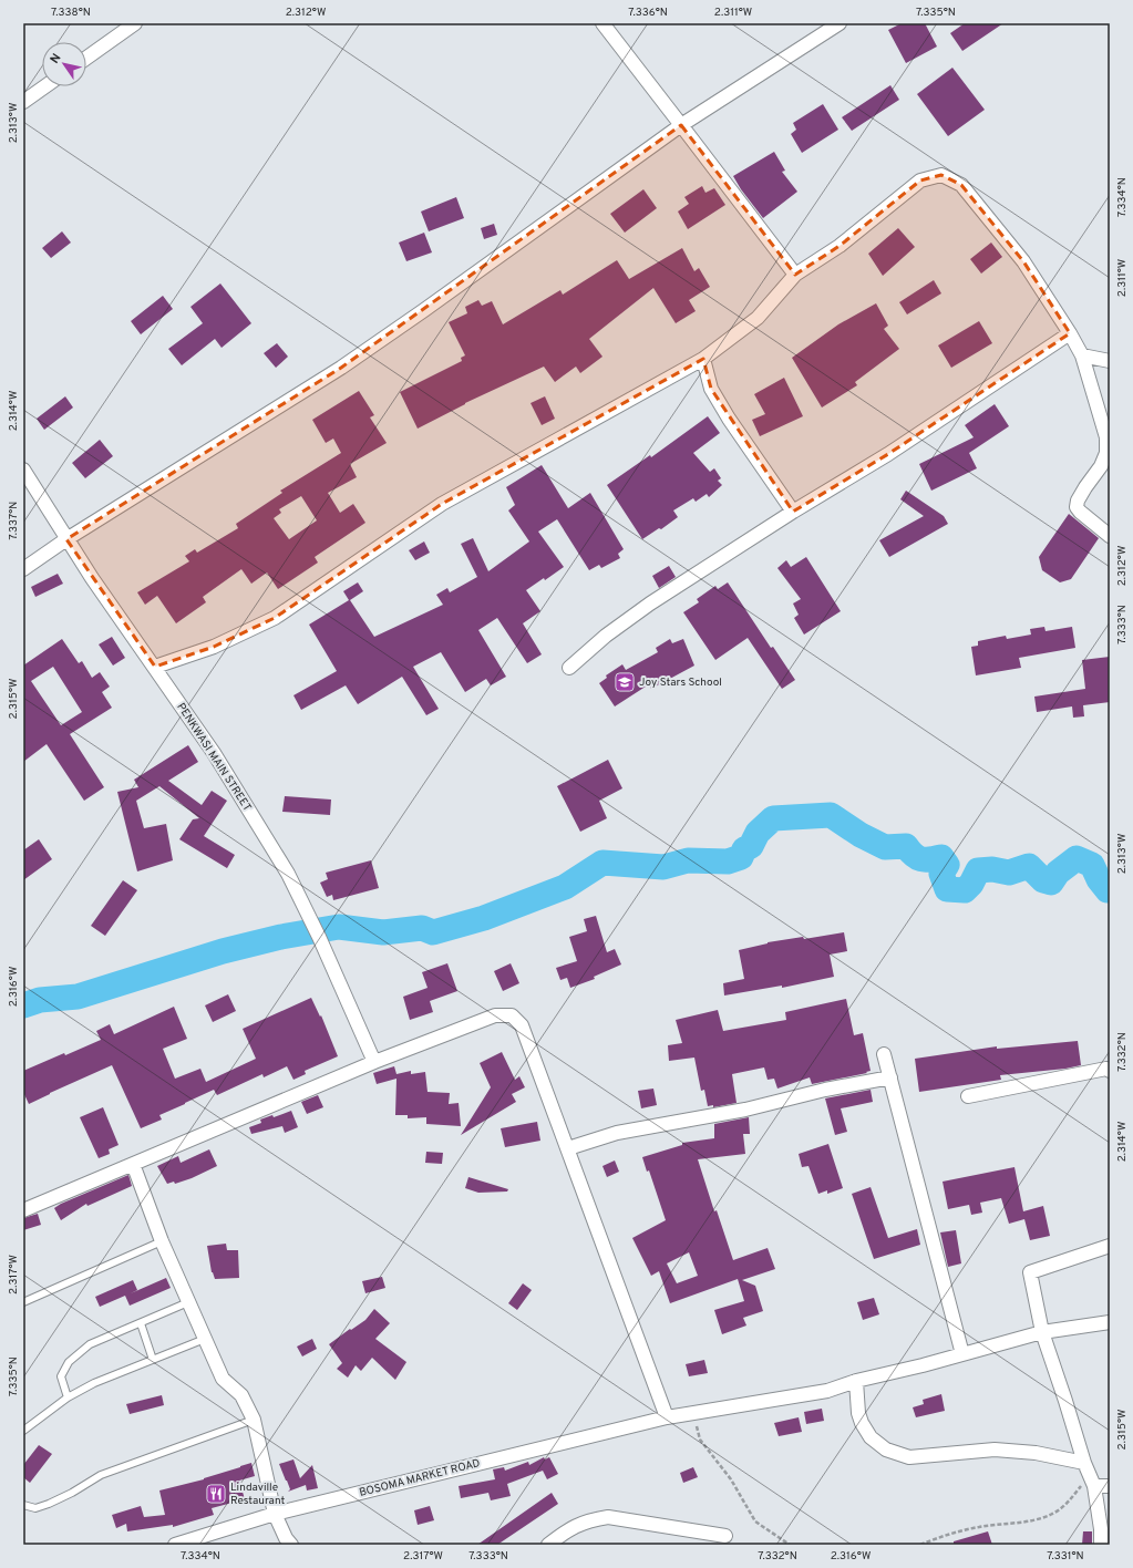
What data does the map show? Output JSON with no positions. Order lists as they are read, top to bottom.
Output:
{
  "streets": {
    "street": ["PENKWASI MAIN STREET", "BOSOMA MARKET ROAD"]
  },
  "places": {
    "school or university": ["Joy Stars School"],
    "restaurant": ["Lindaville Restaurant"]
  },
  "north": "top left",
  "coordinates": [
    "7.338°N",
    "2.312°W",
    "7.336°N",
    "2.311°W",
    "7.335°N",
    "2.313°W",
    "7.334°N",
    "2.314°W",
    "7.337°N",
    "7.333°N",
    "2.315°W",
    "2.316°W",
    "7.332°N",
    "2.317°W",
    "7.331°N"
  ]
}
